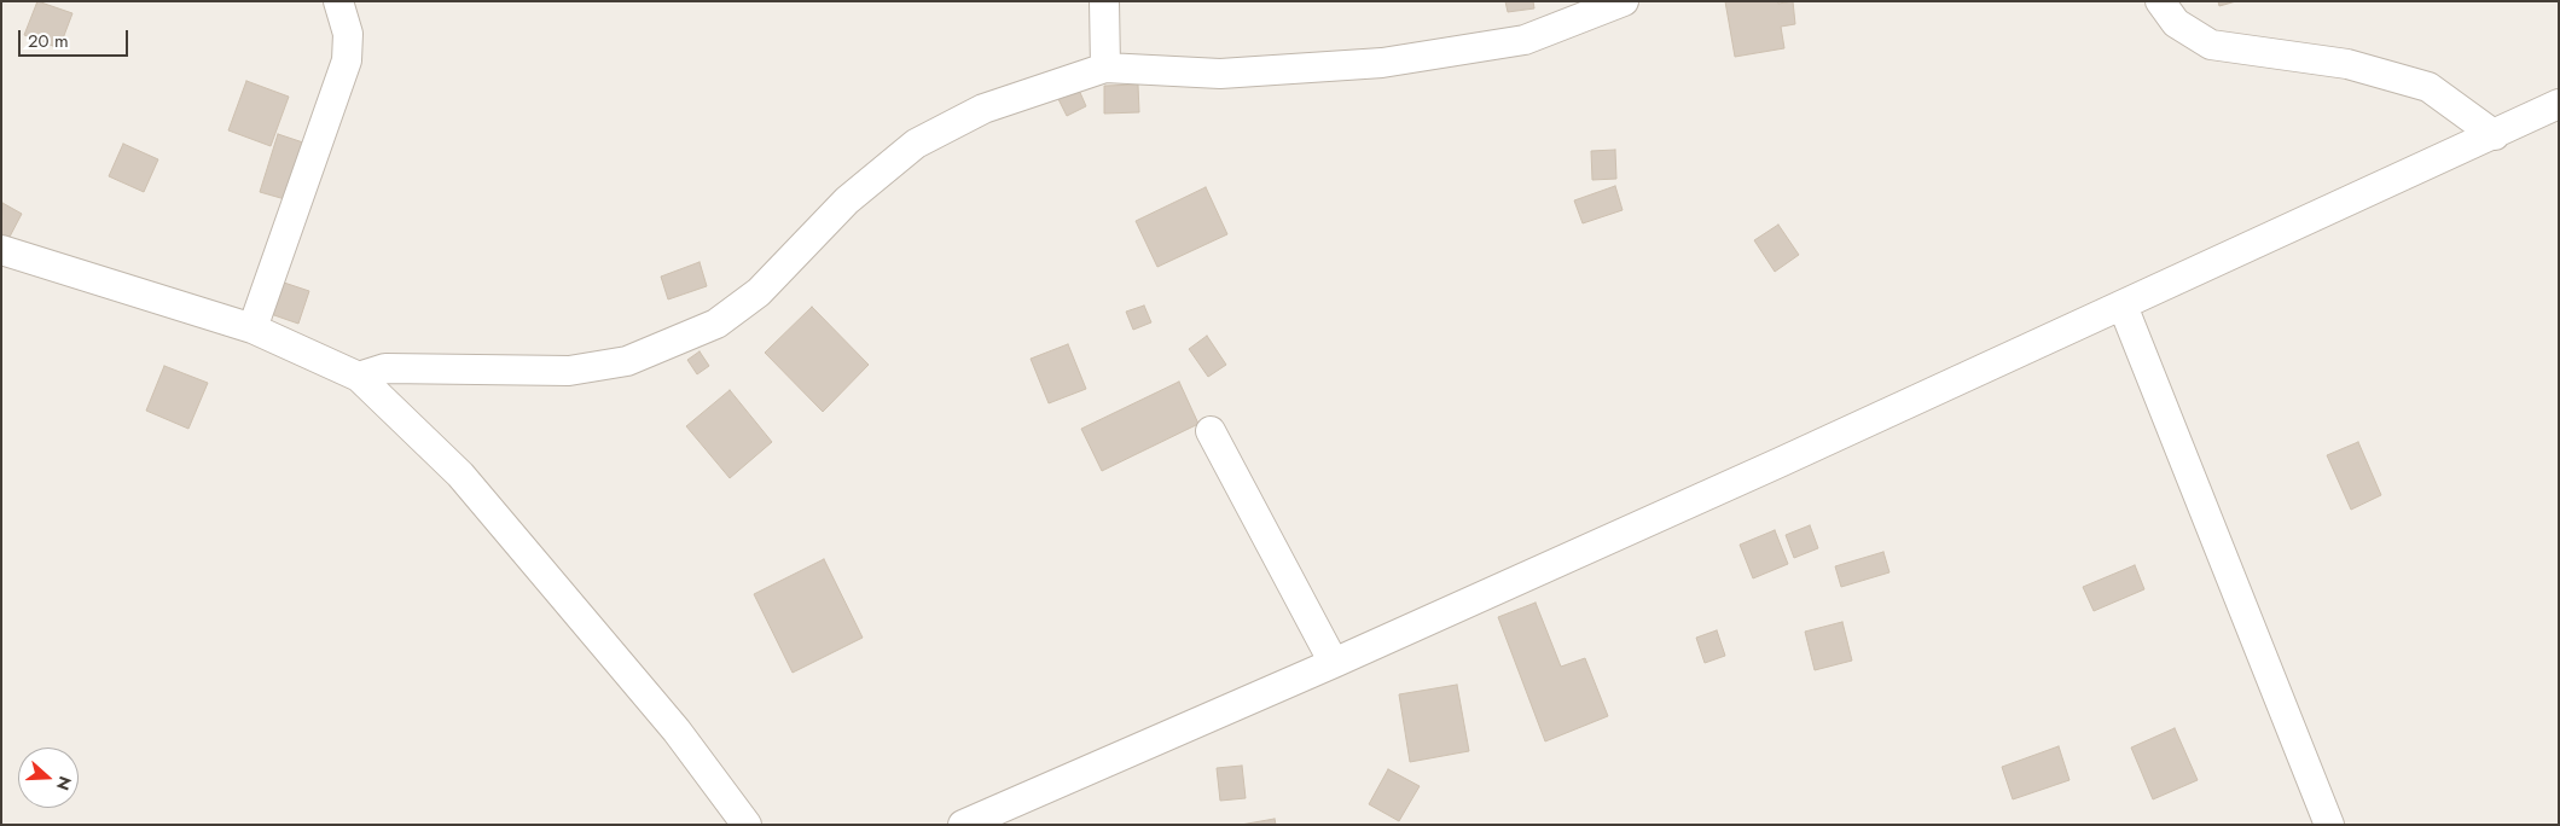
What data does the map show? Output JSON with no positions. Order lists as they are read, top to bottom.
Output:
{
  "scale_bar": "20 m",
  "north": "right"
}
